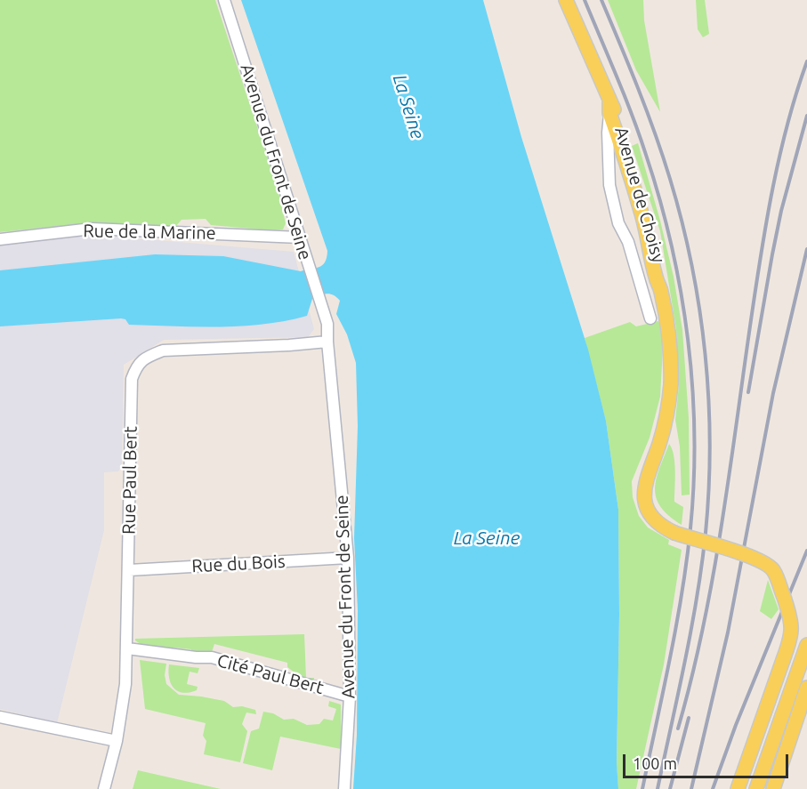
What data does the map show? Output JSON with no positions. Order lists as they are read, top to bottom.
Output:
{
  "streets": {
    "main road": ["Avenue de Choisy"],
    "street": [
      "Avenue du Front de Seine",
      "Rue de la Marine",
      "Rue Paul Bert",
      "Rue du Bois",
      "Cité Paul Bert"
    ]
  },
  "crossings": [
    ["Avenue du Front de Seine", "Rue de la Marine"],
    ["Avenue du Front de Seine", "Rue Paul Bert"],
    ["Avenue du Front de Seine", "Rue du Bois"],
    ["Avenue du Front de Seine", "Cité Paul Bert"],
    ["Rue Paul Bert", "Rue du Bois"],
    ["Rue Paul Bert", "Cité Paul Bert"]
  ],
  "water": ["La Seine"],
  "scale_bar": "100 m"
}
